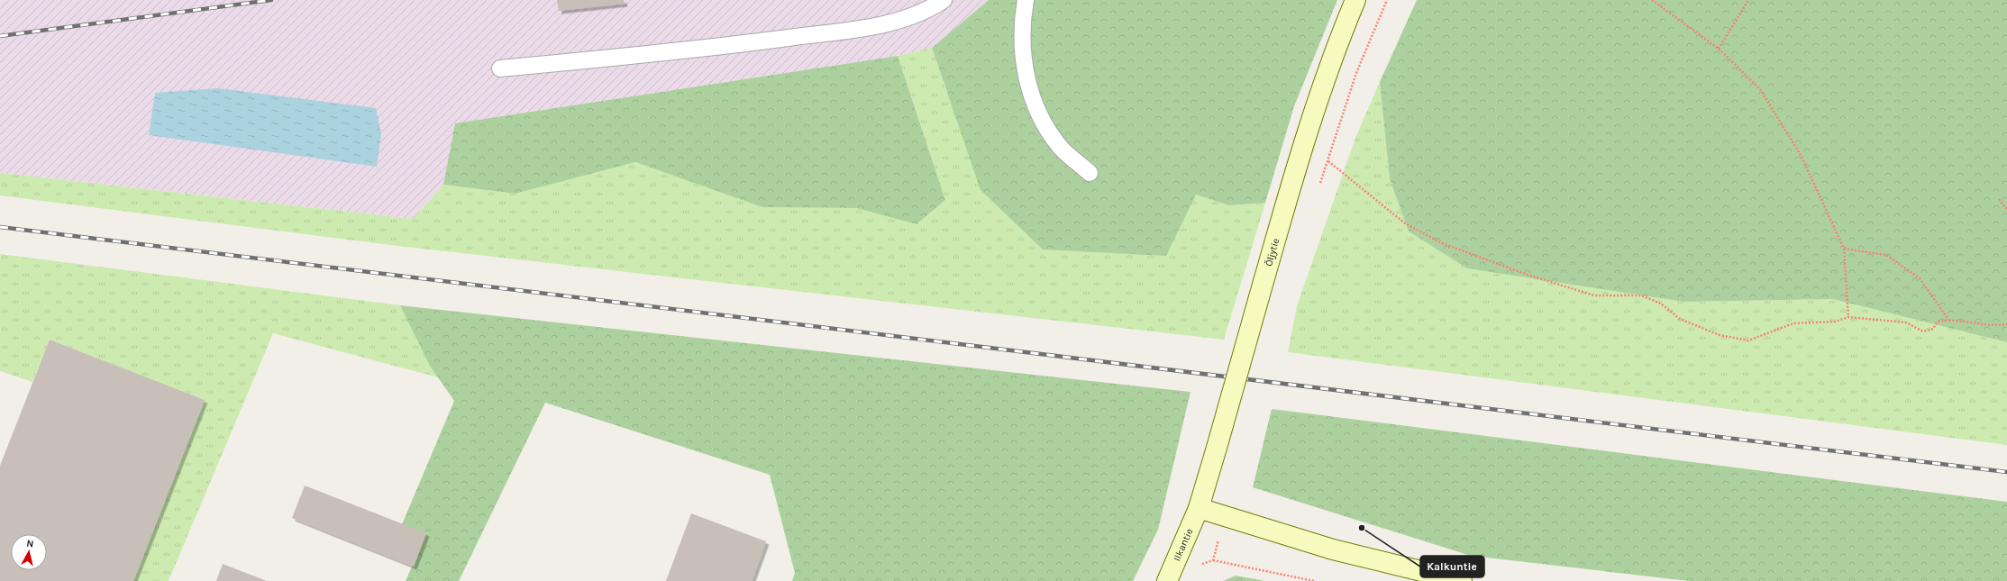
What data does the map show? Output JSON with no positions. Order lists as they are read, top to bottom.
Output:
{
  "streets": {
    "main road": ["Öljytie", "Ilkantie"]
  },
  "crossings": [
    ["Öljytie", "Ilkantie"]
  ],
  "places": ["Kalkuntie"],
  "north": "top"
}
